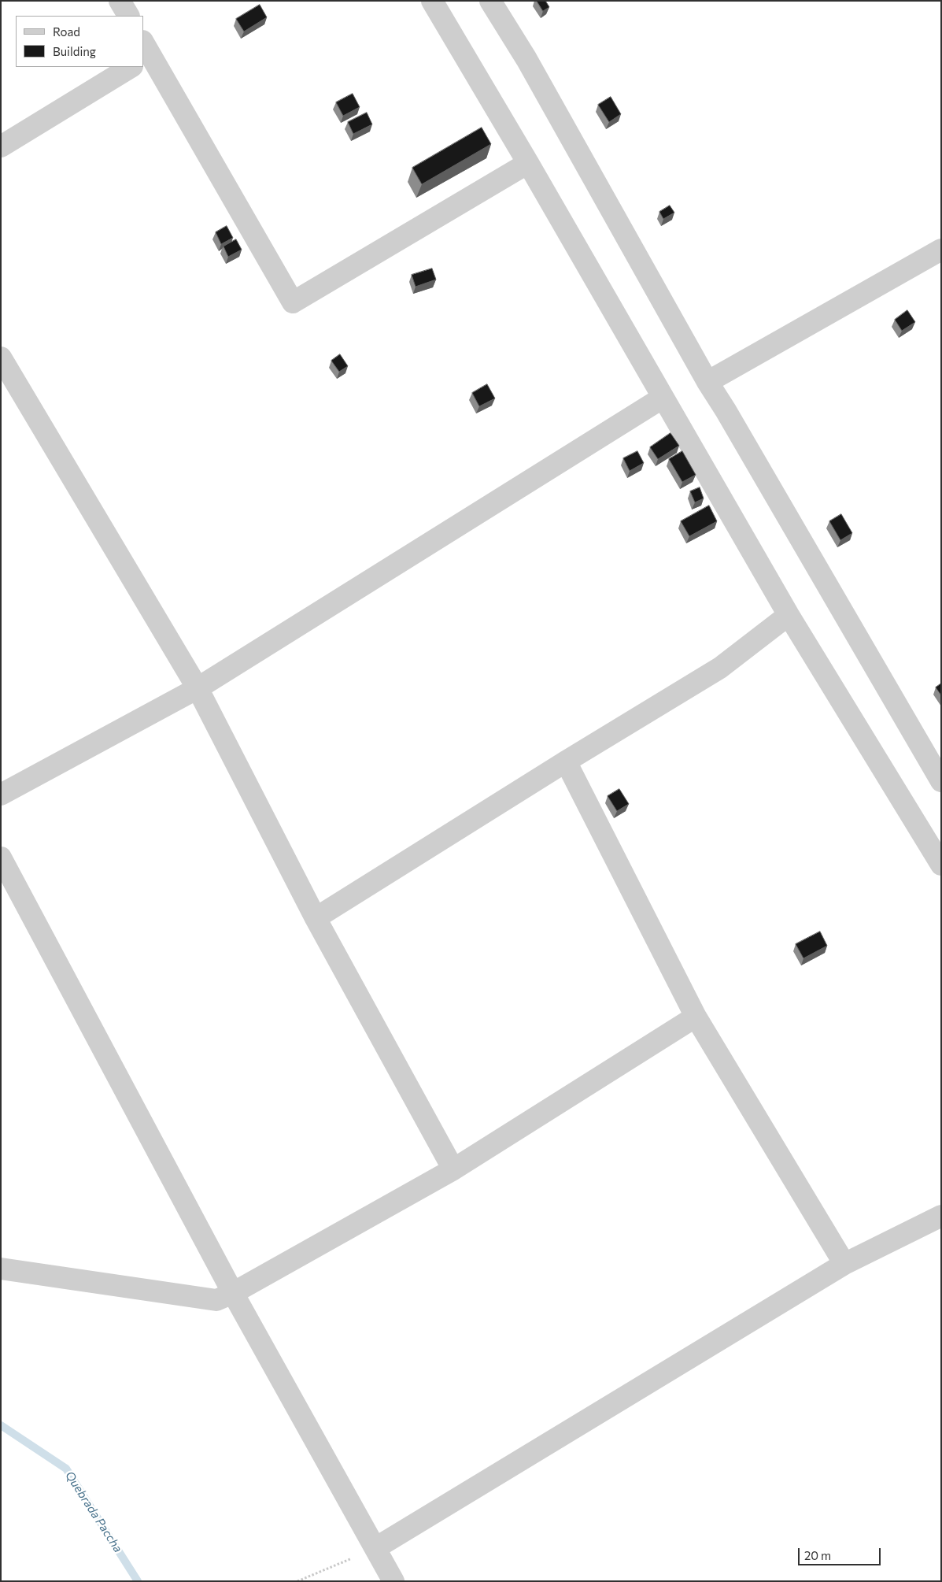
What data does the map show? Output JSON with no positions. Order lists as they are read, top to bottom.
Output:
{
  "water": ["Quebrada Paccha"],
  "legend": ["Road", "Building"],
  "scale_bar": "20 m"
}
